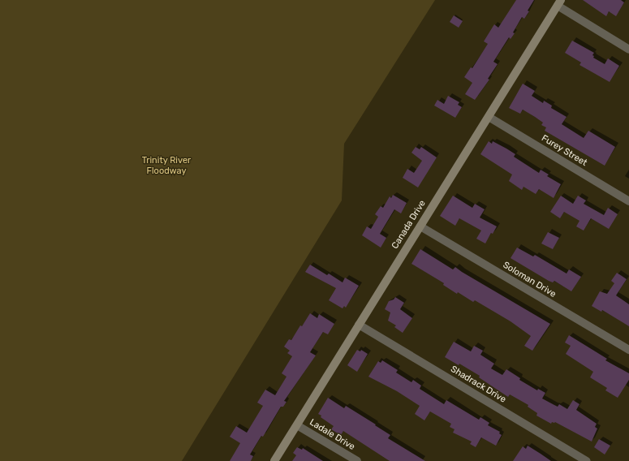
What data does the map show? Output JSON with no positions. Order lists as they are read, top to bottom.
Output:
{
  "streets": {
    "street": [
      "Furey Street",
      "Canada Drive",
      "Soloman Drive",
      "Shadrack Drive",
      "Ladale Drive"
    ]
  },
  "crossings": [
    ["Furey Street", "Canada Drive"],
    ["Canada Drive", "Soloman Drive"],
    ["Canada Drive", "Shadrack Drive"],
    ["Canada Drive", "Ladale Drive"]
  ],
  "parks": ["Trinity River Floodway"]
}
